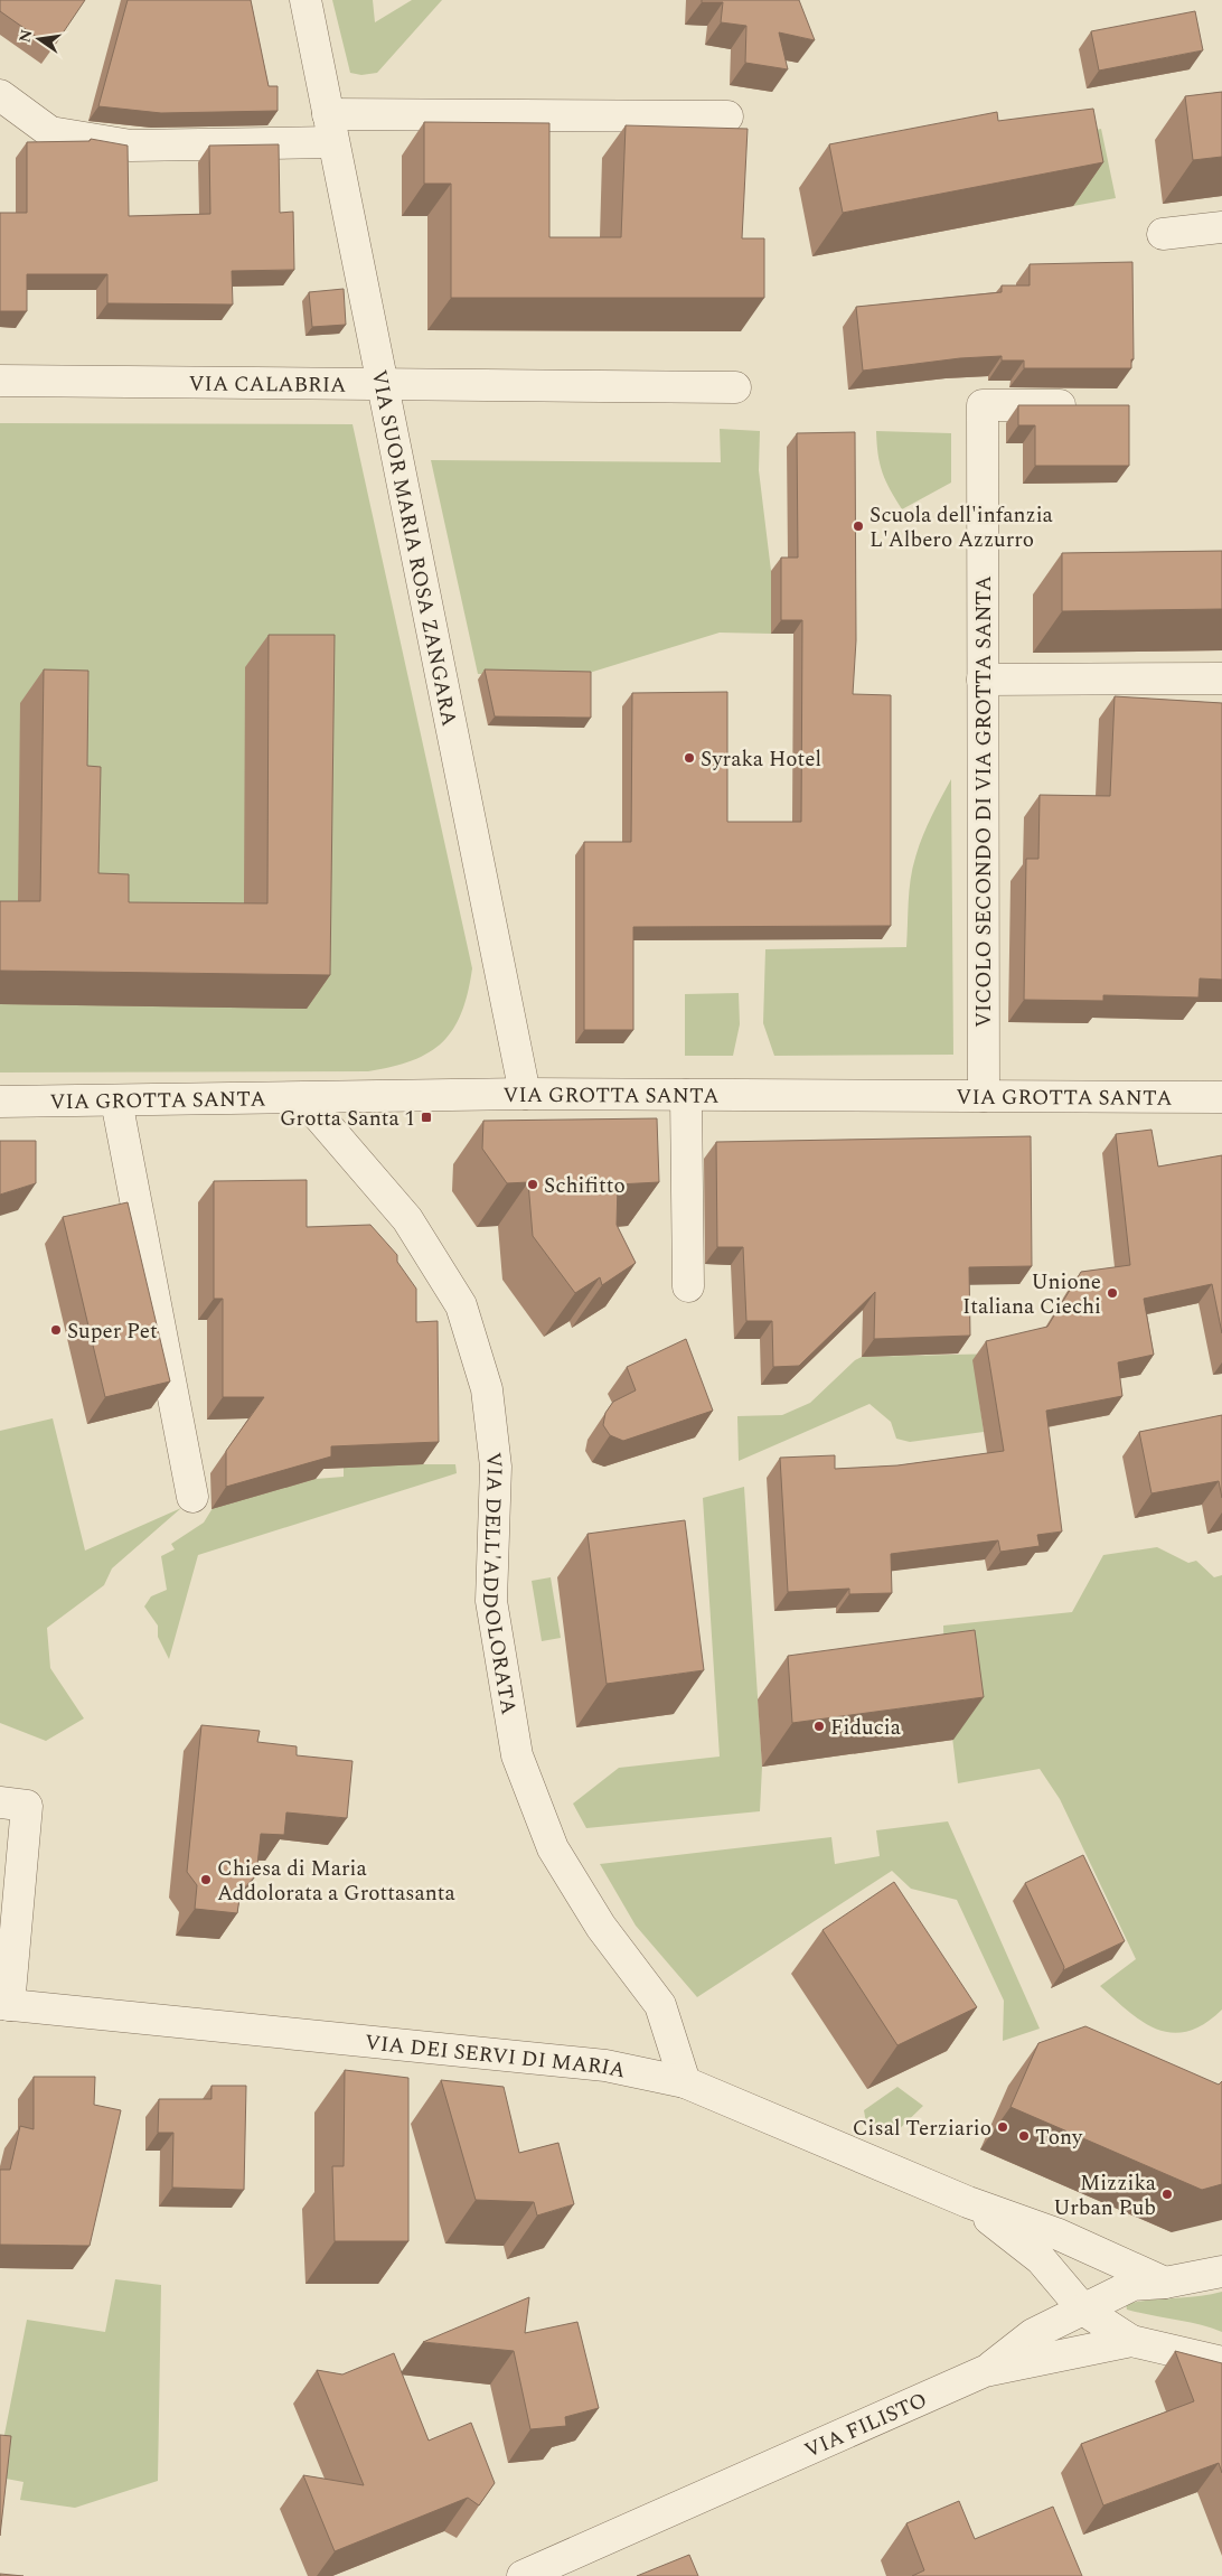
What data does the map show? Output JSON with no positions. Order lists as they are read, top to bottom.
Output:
{
  "streets": {
    "street": [
      "VIA CALABRIA",
      "VIA SUOR MARIA ROSA ZANGARA",
      "VICOLO SECONDO DI VIA GROTTA SANTA",
      "VIA GROTTA SANTA",
      "VIA DELL'ADDOLORATA",
      "VIA DEI SERVI DI MARIA",
      "VIA FILISTO"
    ]
  },
  "crossings": [
    ["VIA CALABRIA", "VIA SUOR MARIA ROSA ZANGARA"],
    ["VIA SUOR MARIA ROSA ZANGARA", "VIA GROTTA SANTA"],
    ["VICOLO SECONDO DI VIA GROTTA SANTA", "VIA GROTTA SANTA"],
    ["VIA GROTTA SANTA", "VIA DELL'ADDOLORATA"],
    ["VIA DELL'ADDOLORATA", "VIA DEI SERVI DI MARIA"]
  ],
  "places": {
    "other": [
      "Scuola dell'infanzia L'Albero Azzurro",
      "Syraka Hotel",
      "Schifitto",
      "Unione Italiana Ciechi",
      "Super Pet",
      "Fiducia",
      "Chiesa di Maria Addolorata a Grottasanta",
      "Cisal Terziario",
      "Tony",
      "Mizzika Urban Pub"
    ],
    "transit": ["Grotta Santa 1"]
  },
  "north": "left"
}
